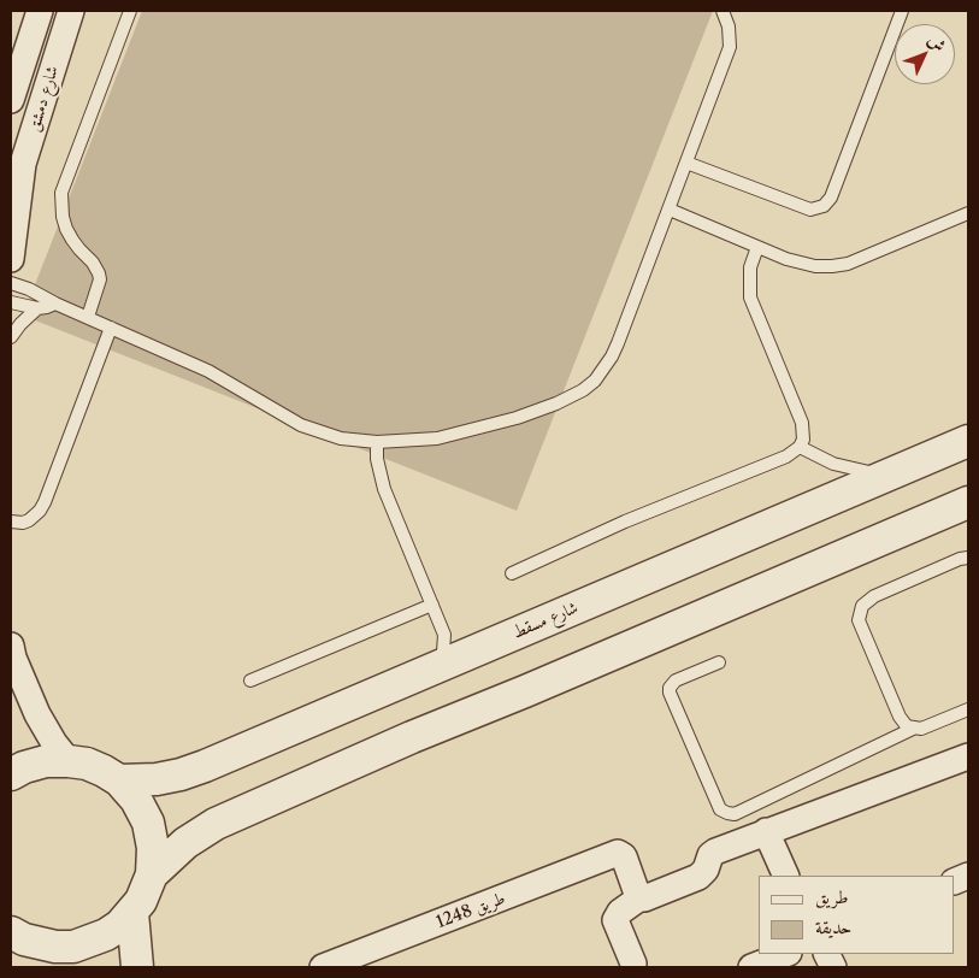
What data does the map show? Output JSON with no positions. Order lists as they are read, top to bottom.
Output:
{
  "streets": {
    "street": ["شارع دمشق", "شارع مسقط", "طريق 1248"]
  },
  "legend": ["طريق", "حديقة"],
  "north": "top right"
}
